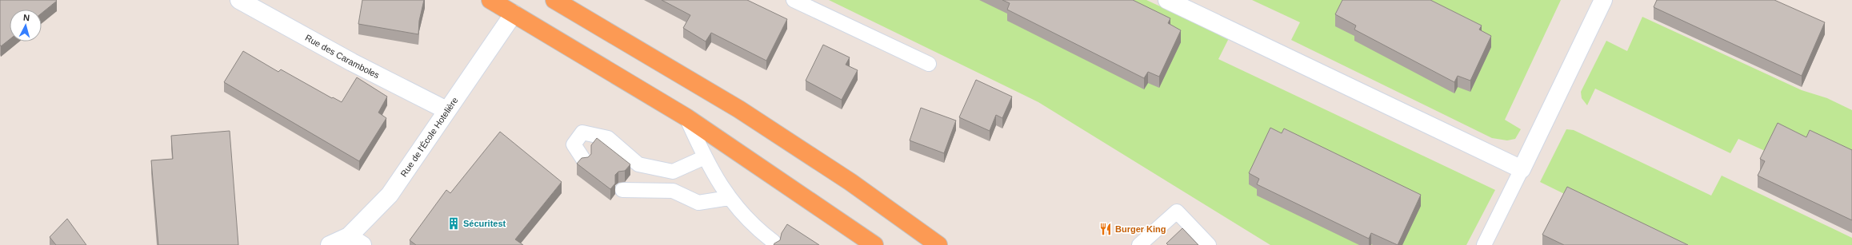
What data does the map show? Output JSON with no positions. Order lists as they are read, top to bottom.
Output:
{
  "streets": {
    "street": ["Rue des Caramboles", "Rue de l'École Hotelière"]
  },
  "crossings": [
    ["Rue des Caramboles", "Rue de l'École Hotelière"]
  ],
  "places": {
    "building": ["Sécuritest"],
    "restaurant": ["Burger King"]
  },
  "north": "top"
}
